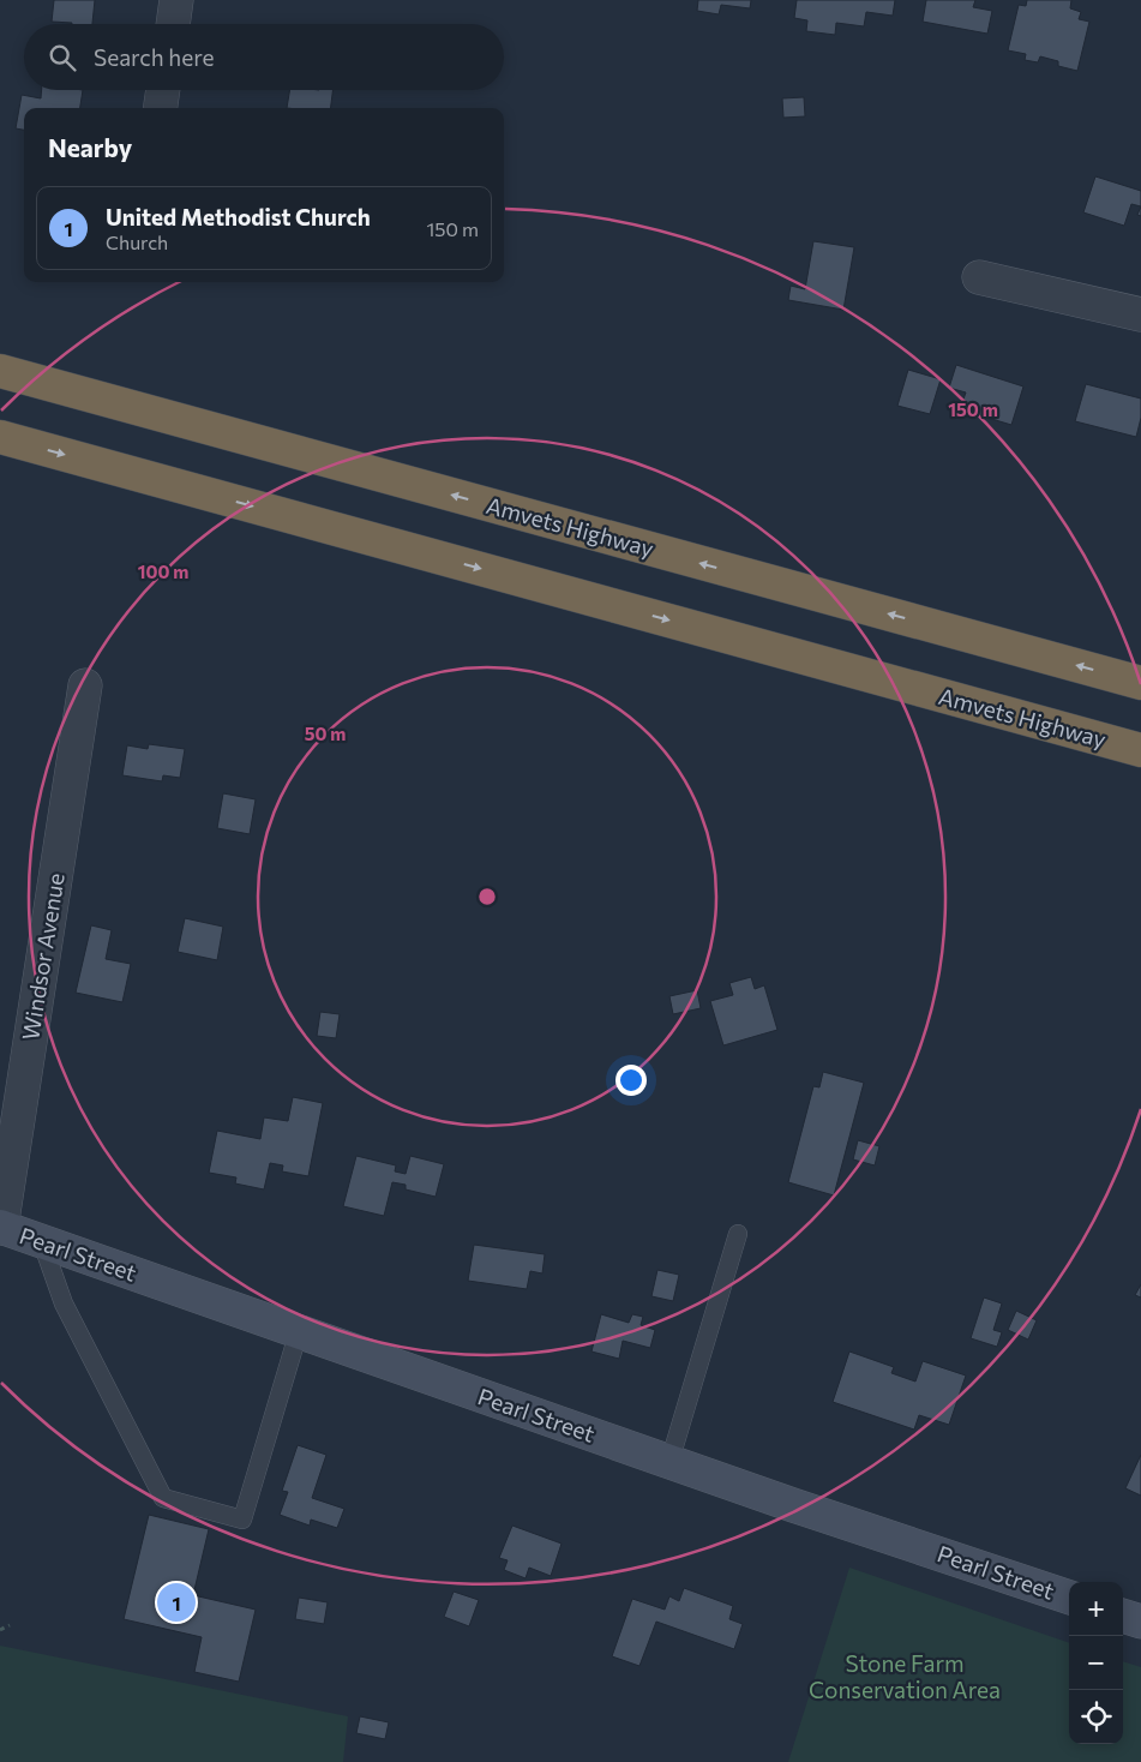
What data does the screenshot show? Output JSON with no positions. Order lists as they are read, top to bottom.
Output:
{
  "streets": {
    "highway": ["Amvets Highway"],
    "street": ["Windsor Avenue", "Pearl Street"]
  },
  "crossings": [
    ["Windsor Avenue", "Pearl Street"]
  ],
  "parks": ["Stone Farm Conservation Area"],
  "page": {
    "search": "Search here",
    "heading": "Nearby",
    "list": [
      {
        "mark": "1",
        "name": "United Methodist Church",
        "note": "Church",
        "value": "150 m"
      }
    ],
    "pins": "1",
    "map_buttons": ["+", "−"]
  },
  "rings": ["150 m", "100 m", "50 m"]
}
